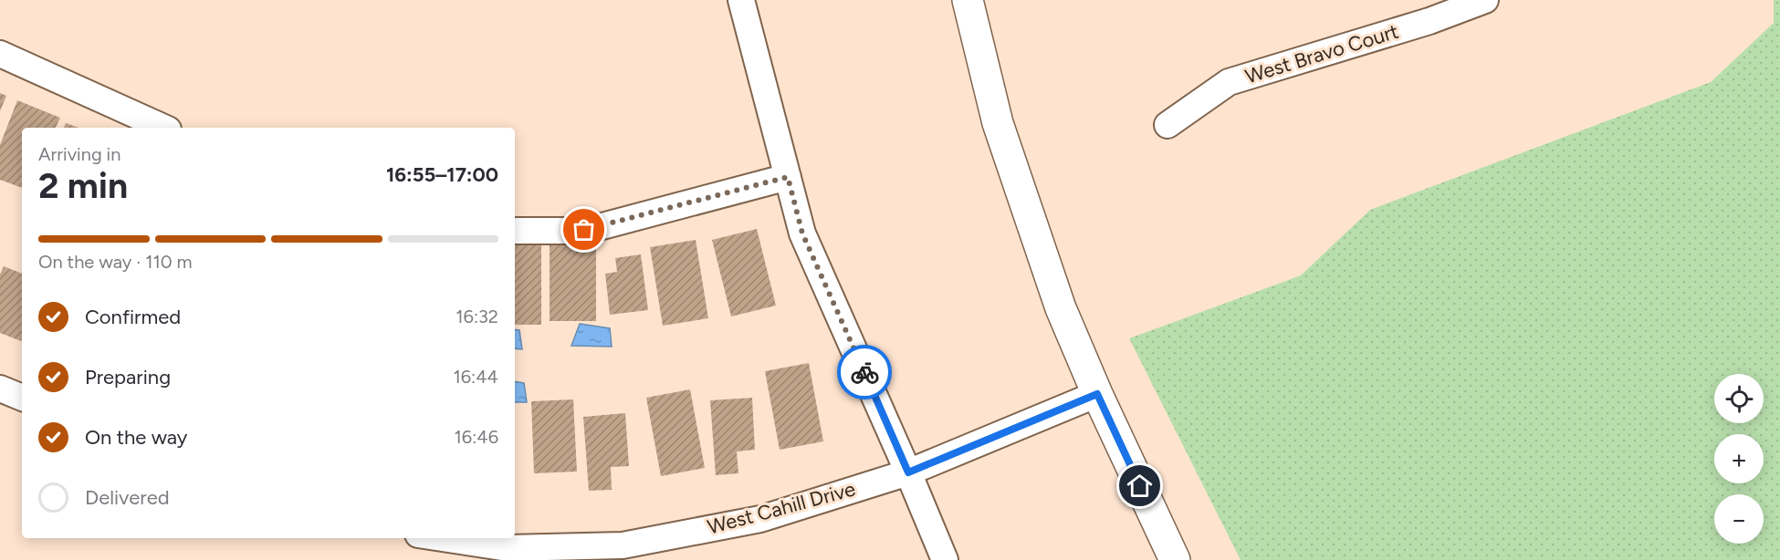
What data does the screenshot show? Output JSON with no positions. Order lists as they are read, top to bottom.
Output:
{
  "streets": {
    "street": ["West Bravo Court", "West Cahill Drive"]
  },
  "page": {
    "heading": ["2 min", "Arriving in", "16:55–17:00"],
    "bar": "On the way · 110 m",
    "list": [
      ["Confirmed", "16:32"],
      ["Preparing", "16:44"],
      ["On the way", "16:46"],
      "Delivered"
    ],
    "map_buttons": ["+", "−"]
  }
}
